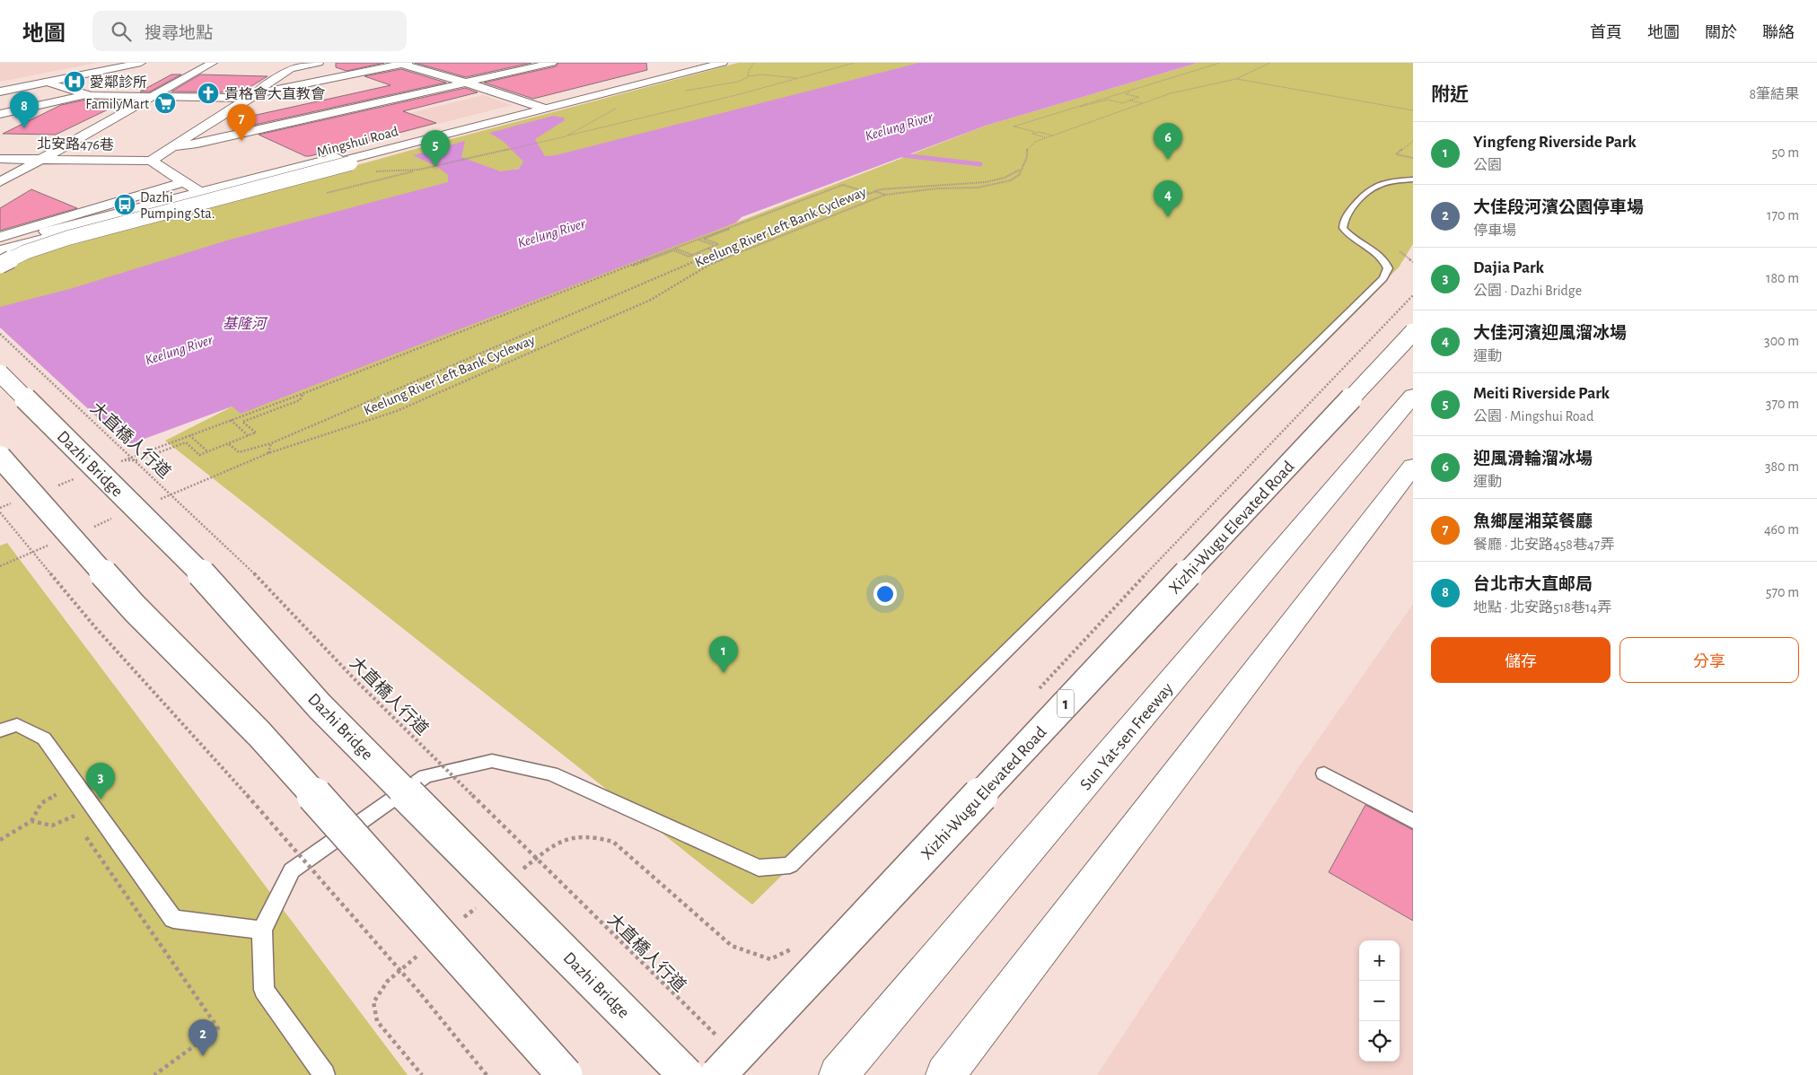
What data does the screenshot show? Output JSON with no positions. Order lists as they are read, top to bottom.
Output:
{
  "streets": {
    "main road": [
      "Mingshui Road",
      "北安路476巷",
      "Dazhi Bridge",
      "Xizhi-Wugu Elevated Road",
      "1",
      "Sun Yat-sen Freeway"
    ],
    "path": ["Keelung River Left Bank Cycleway", "大直橋人行道"]
  },
  "water": ["Keelung River", "基隆河"],
  "places": {
    "hospital": ["愛鄰診所"],
    "church": ["貴格會大直教會"],
    "supermarket": ["FamilyMart"],
    "bus stop": ["Dazhi Pumping Sta."]
  },
  "page": {
    "header": "地圖",
    "search": "搜尋地點",
    "nav": [
      "首頁",
      "地圖",
      "關於",
      "聯絡"
    ],
    "heading": ["附近", "8筆結果"],
    "pins": [
      "8",
      "7",
      "6",
      "5",
      "4",
      "1",
      "3",
      "2"
    ],
    "list": [
      {
        "mark": "1",
        "name": "Yingfeng Riverside Park",
        "note": "公園",
        "value": "50 m"
      },
      {
        "mark": "2",
        "name": "大佳段河濱公園停車場",
        "note": "停車場",
        "value": "170 m"
      },
      {
        "mark": "3",
        "name": "Dajia Park",
        "note": "公園 · Dazhi Bridge",
        "value": "180 m"
      },
      {
        "mark": "4",
        "name": "大佳河濱迎風溜冰場",
        "note": "運動",
        "value": "300 m"
      },
      {
        "mark": "5",
        "name": "Meiti Riverside Park",
        "note": "公園 · Mingshui Road",
        "value": "370 m"
      },
      {
        "mark": "6",
        "name": "迎風滑輪溜冰場",
        "note": "運動",
        "value": "380 m"
      },
      {
        "mark": "7",
        "name": "魚鄉屋湘菜餐廳",
        "note": "餐廳 · 北安路458巷47弄",
        "value": "460 m"
      },
      {
        "mark": "8",
        "name": "台北市大直邮局",
        "note": "地點 · 北安路518巷14弄",
        "value": "570 m"
      }
    ],
    "buttons": ["儲存", "分享"],
    "map_buttons": ["+", "−"]
  }
}
